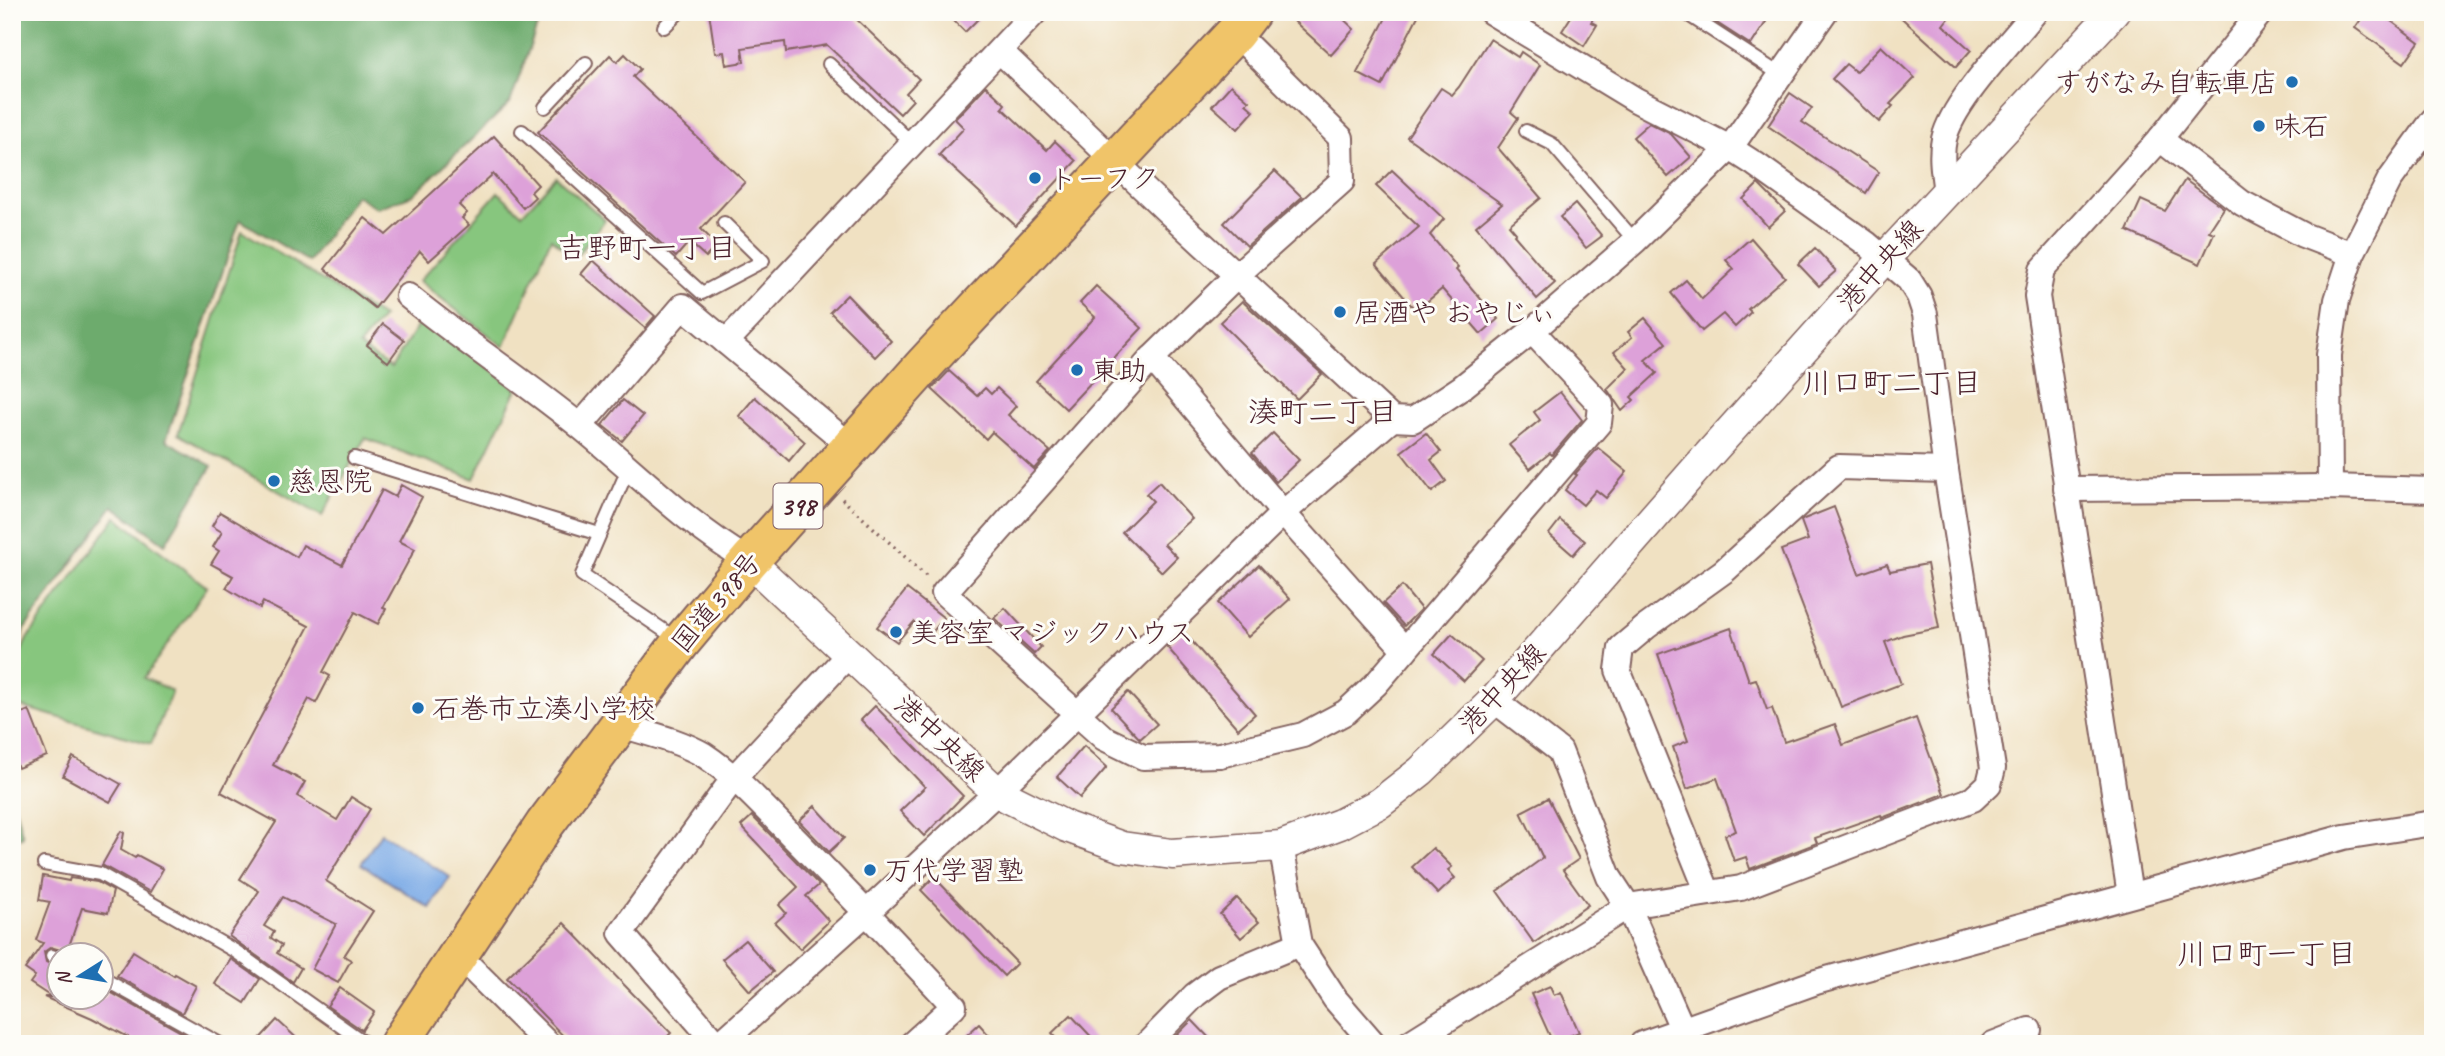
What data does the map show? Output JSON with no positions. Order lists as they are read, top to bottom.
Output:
{
  "streets": {
    "highway": ["398", "国道398号"],
    "street": ["港中央線"]
  },
  "crossings": [
    ["港中央線", "国道398号"]
  ],
  "districts": [
    "吉野町一丁目",
    "川口町二丁目",
    "湊町二丁目",
    "川口町一丁目"
  ],
  "places": [
    "すがなみ自転車店",
    "味石",
    "トーフク",
    "居酒や おやじぃ",
    "東助",
    "慈恩院",
    "美容室 マジックハウス",
    "石巻市立湊小学校",
    "万代学習塾"
  ],
  "north": "left"
}
